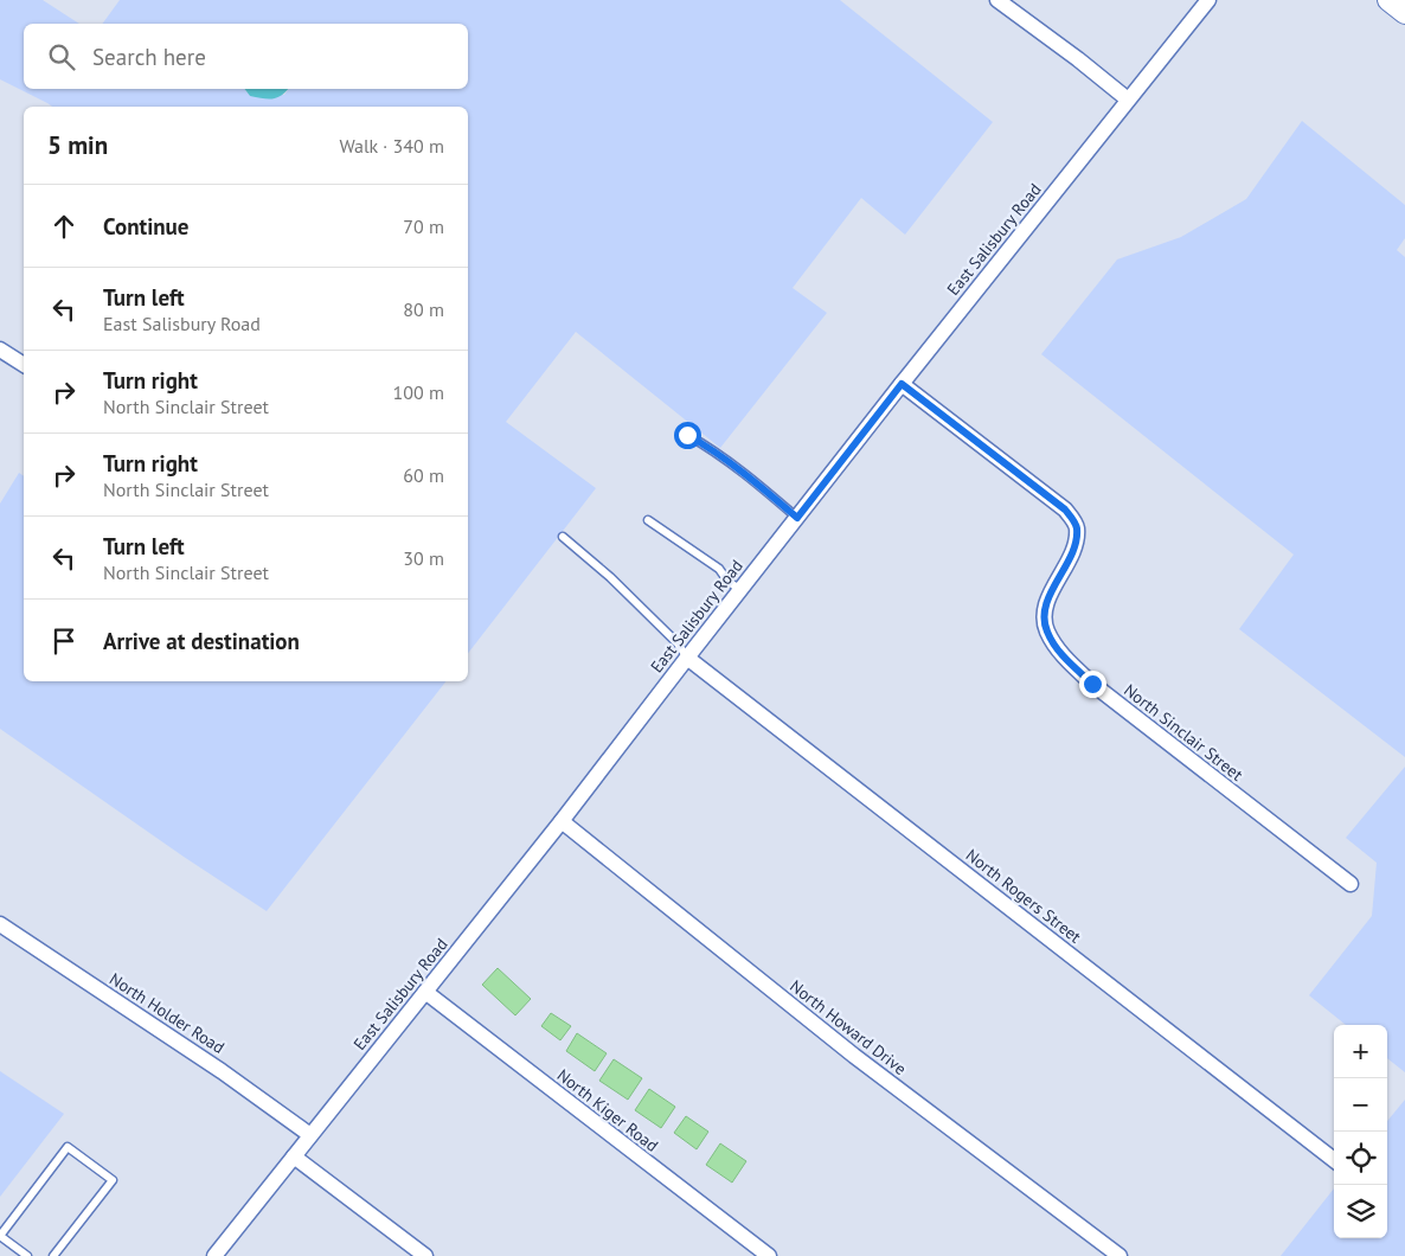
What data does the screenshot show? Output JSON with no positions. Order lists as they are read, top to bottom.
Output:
{
  "streets": {
    "street": [
      "East Salisbury Road",
      "North Sinclair Street",
      "North Rogers Street",
      "North Holder Road",
      "North Howard Drive",
      "North Kiger Road"
    ]
  },
  "crossings": [
    ["East Salisbury Road", "North Sinclair Street"],
    ["East Salisbury Road", "North Rogers Street"],
    ["East Salisbury Road", "North Holder Road"],
    ["East Salisbury Road", "North Howard Drive"],
    ["East Salisbury Road", "North Kiger Road"]
  ],
  "page": {
    "search": "Search here",
    "heading": ["5 min", "Walk · 340 m"],
    "list": [
      ["Continue", "70 m"],
      ["Turn left", "East Salisbury Road", "80 m"],
      ["Turn right", "North Sinclair Street", "100 m"],
      ["Turn right", "North Sinclair Street", "60 m"],
      ["Turn left", "North Sinclair Street", "30 m"],
      "Arrive at destination"
    ],
    "map_buttons": ["+", "−"]
  }
}
